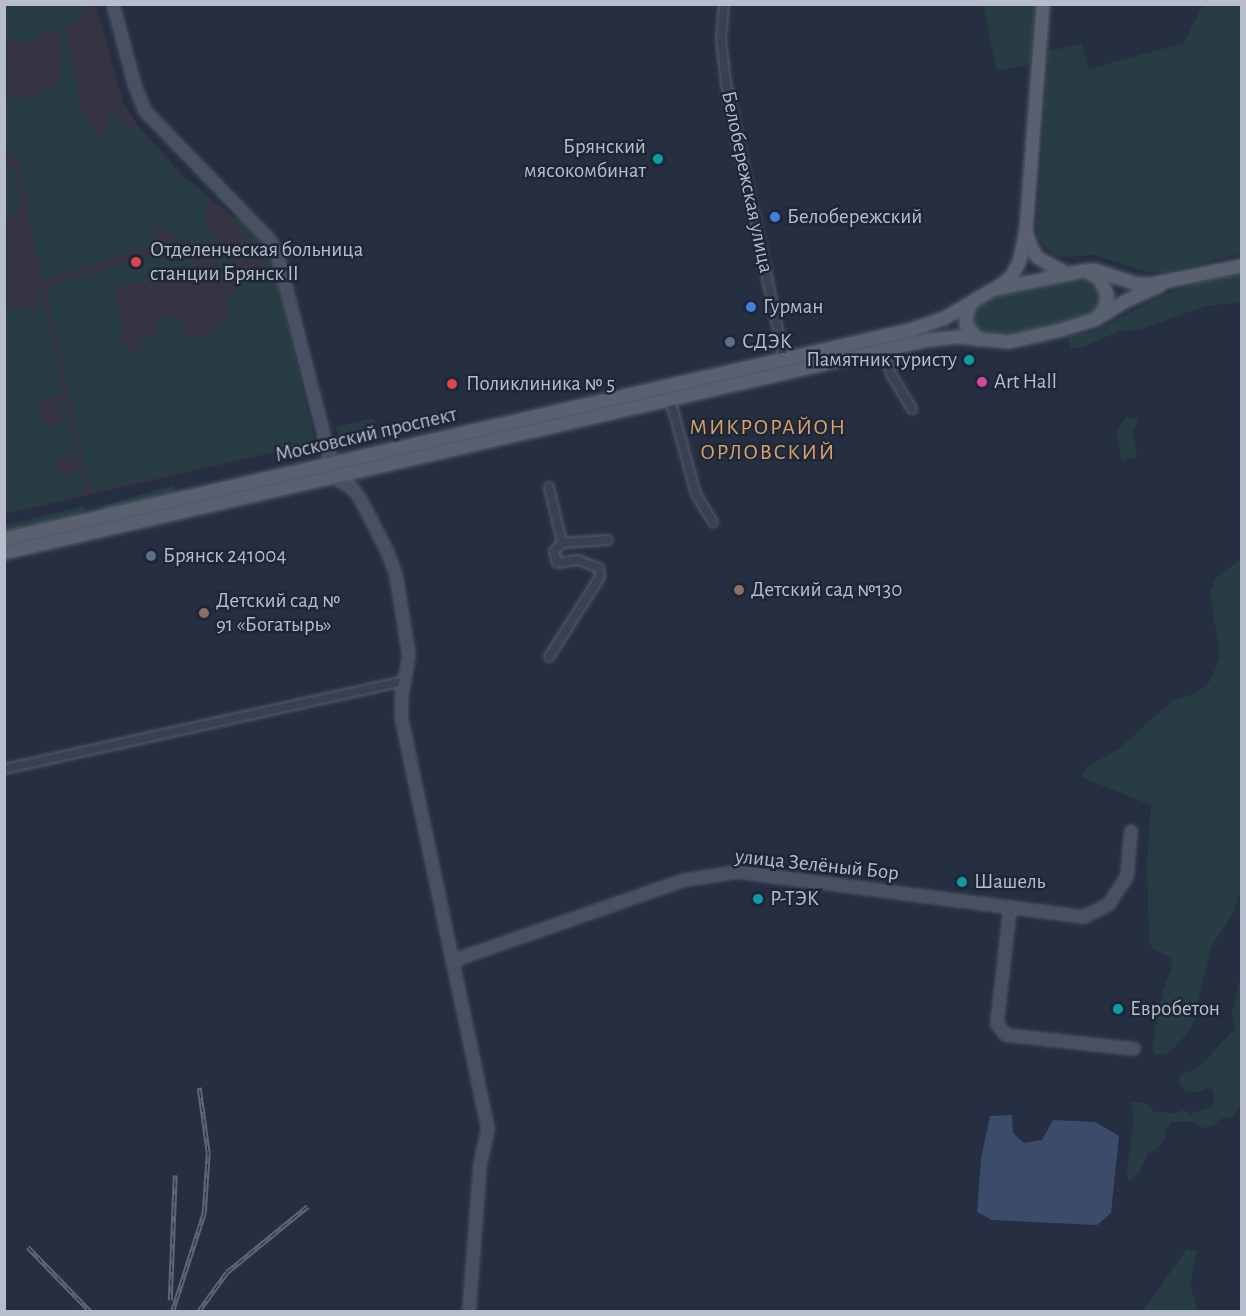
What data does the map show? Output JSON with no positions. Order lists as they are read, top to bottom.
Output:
{
  "streets": {
    "main road": ["Московский проспект"],
    "street": ["Белобережская улица", "улица Зелёный Бор"]
  },
  "crossings": [
    ["Белобережская улица", "Московский проспект"]
  ],
  "districts": ["МИКРОРАЙОН ОРЛОВСКИЙ"],
  "places": [
    "Брянский мясокомбинат",
    "Белобережский",
    "Отделенческая больница станции Брянск II",
    "Гурман",
    "СДЭК",
    "Памятник туристу",
    "Art Hall",
    "Поликлиника № 5",
    "Брянск 241004",
    "Детский сад №130",
    "Детский сад № 91 «Богатырь»",
    "Шашель",
    "Р-ТЭК",
    "Евробетон"
  ]
}
